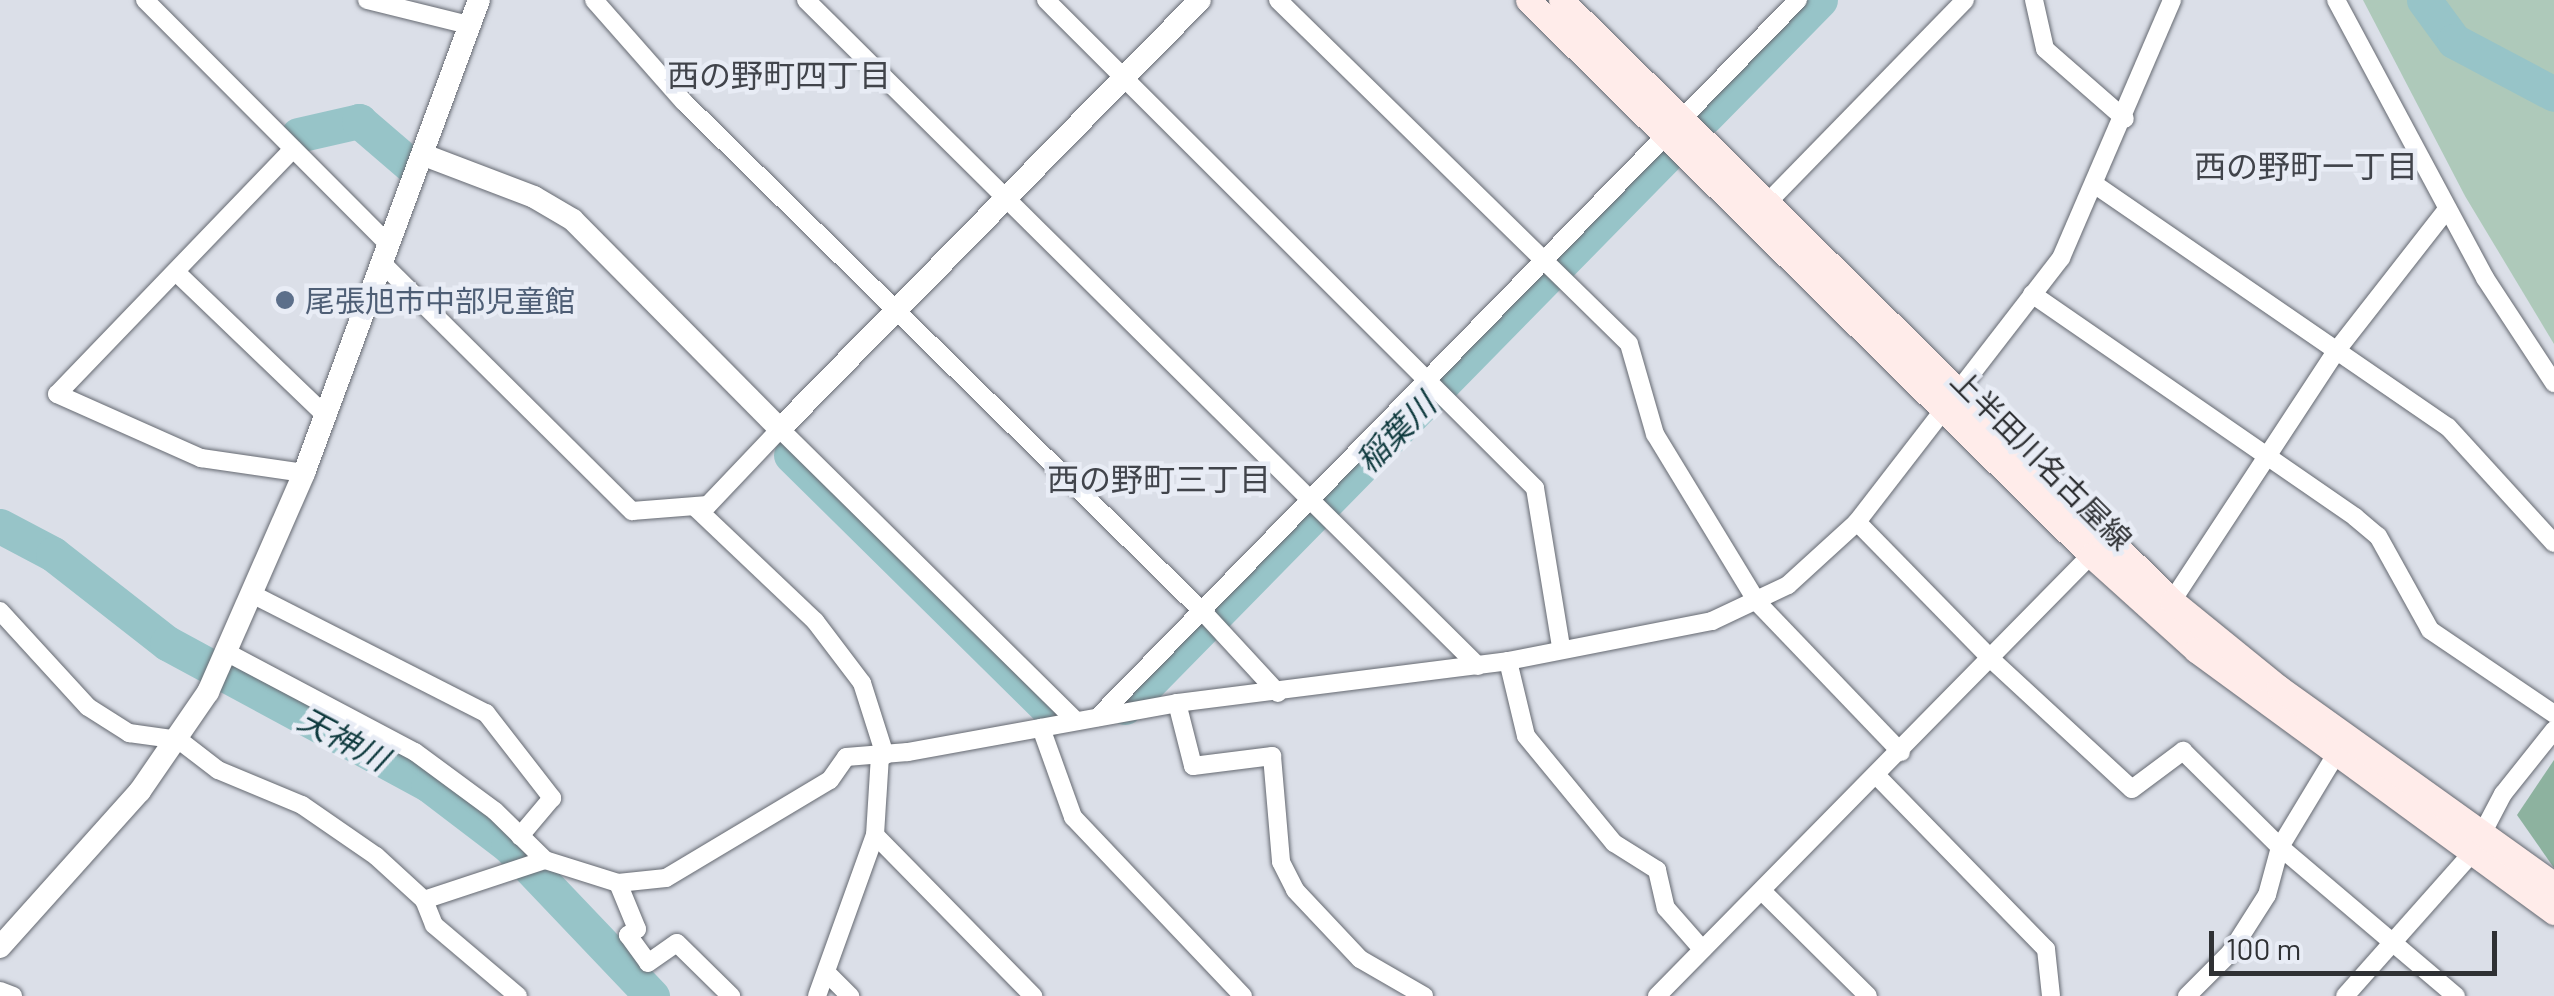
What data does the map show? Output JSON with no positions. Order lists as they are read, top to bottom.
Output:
{
  "streets": {
    "main road": ["上半田川名古屋線"]
  },
  "districts": ["西の野町四丁目", "西の野町一丁目", "西の野町三丁目"],
  "water": ["稲葉川", "天神川"],
  "places": ["尾張旭市中部児童館"],
  "scale_bar": "100 m"
}
